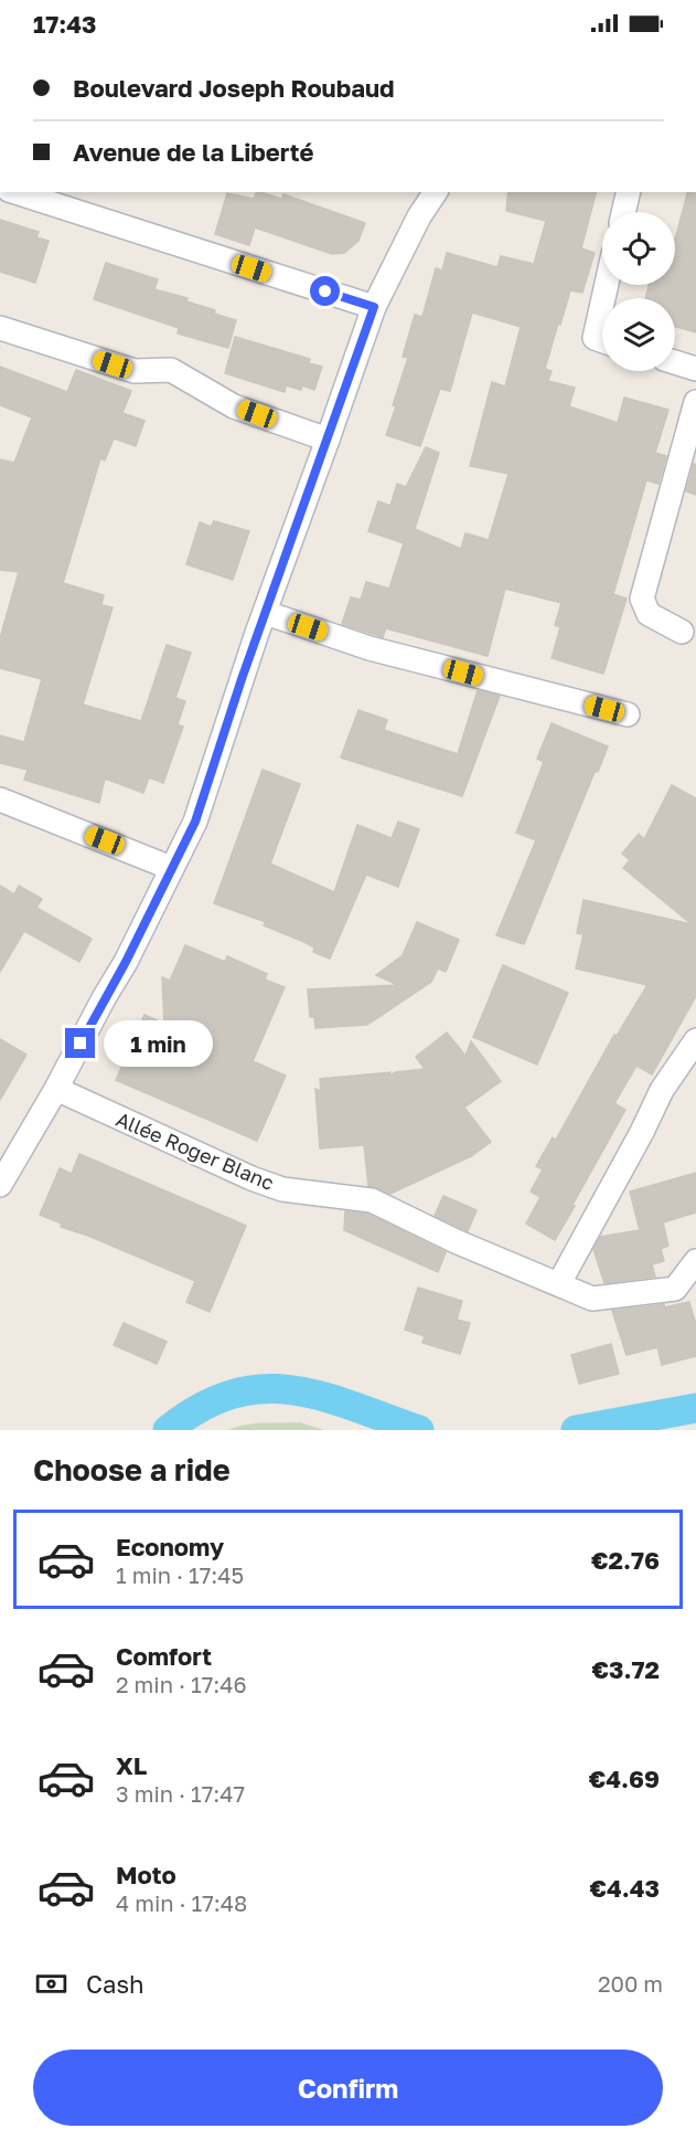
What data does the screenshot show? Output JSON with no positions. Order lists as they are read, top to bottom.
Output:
{
  "streets": {
    "street": ["Allée Roger Blanc"]
  },
  "page": {
    "status": "17:43",
    "banner": ["Boulevard Joseph Roubaud", "Avenue de la Liberté"],
    "bubble": "1 min",
    "heading": "Choose a ride",
    "list": [
      {
        "name": "Economy",
        "note": "1 min · 17:45",
        "value": "€2.76"
      },
      {
        "name": "Comfort",
        "note": "2 min · 17:46",
        "value": "€3.72"
      },
      {
        "name": "XL",
        "note": "3 min · 17:47",
        "value": "€4.69"
      },
      {
        "name": "Moto",
        "note": "4 min · 17:48",
        "value": "€4.43"
      }
    ],
    "pay": ["Cash", "200 m"],
    "buttons": "Confirm"
  }
}
